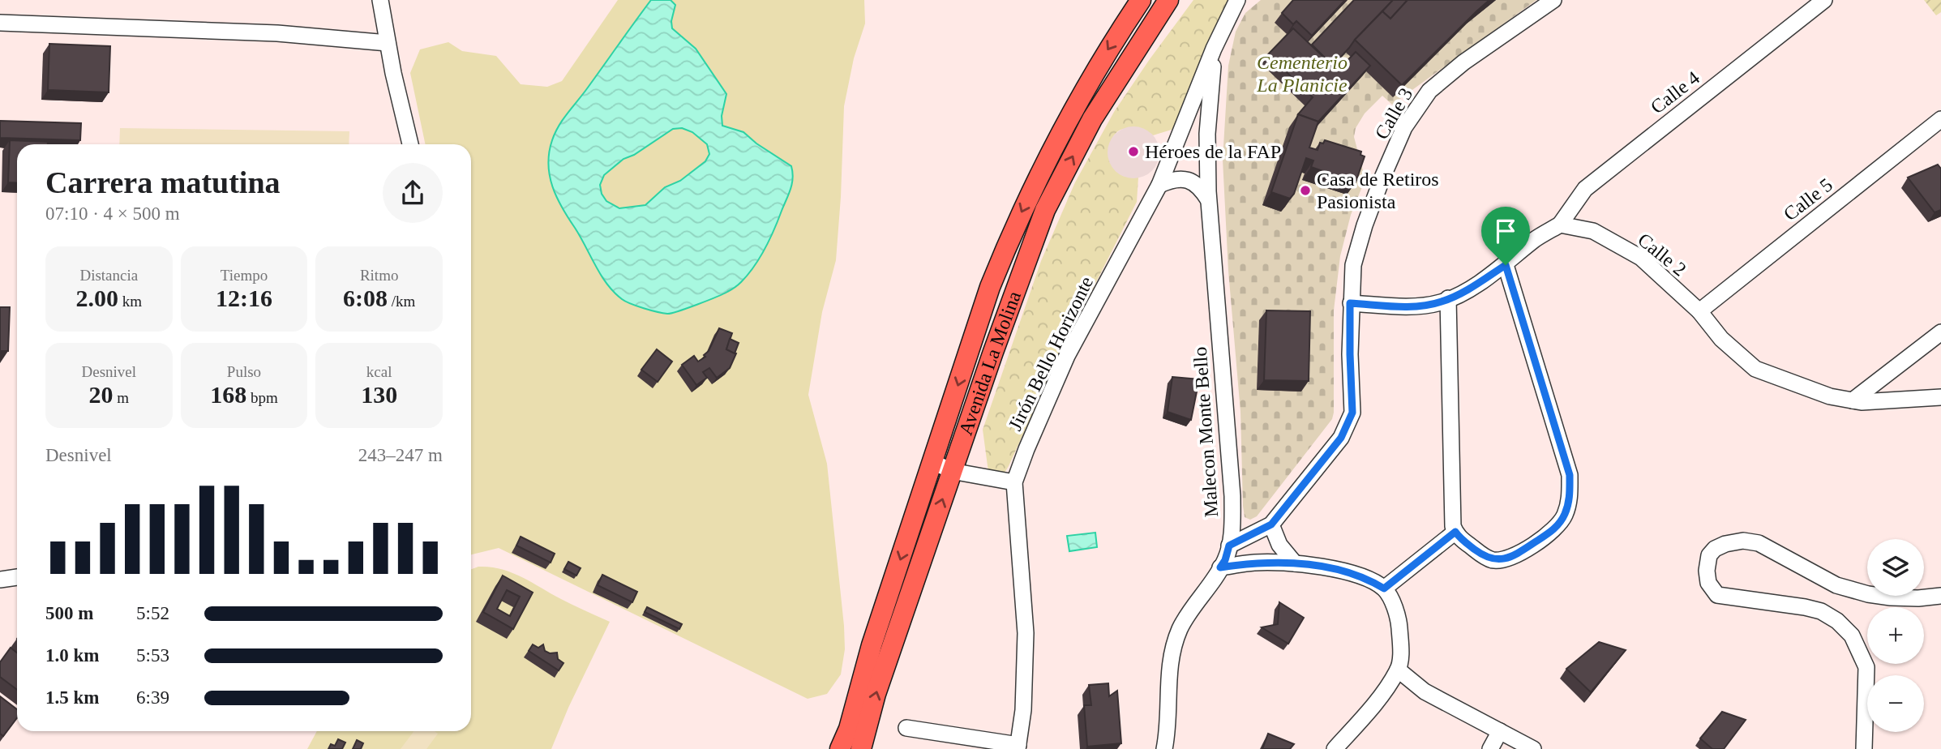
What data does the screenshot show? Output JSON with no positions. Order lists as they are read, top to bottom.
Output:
{
  "streets": {
    "main road": ["Avenida La Molina"],
    "street": [
      "Calle 4",
      "Calle 3",
      "Calle 5",
      "Calle 2",
      "Jirón Bello Horizonte",
      "Malecon Monte Bello"
    ]
  },
  "crossings": [
    ["Calle 4", "Calle 2"],
    ["Calle 5", "Calle 2"],
    ["Jirón Bello Horizonte", "Malecon Monte Bello"]
  ],
  "parks": ["Cementerio La Planicie"],
  "places": ["Héroes de la FAP", "Casa de Retiros Pasionista"],
  "page": {
    "heading": ["Carrera matutina", "07:10 · 4 × 500 m"],
    "stats": [
      ["Distancia", "2.00 km"],
      ["Tiempo", "12:16"],
      ["Ritmo", "6:08 /km"],
      ["Desnivel", "20 m"],
      ["Pulso", "168 bpm"],
      ["kcal", "130"]
    ],
    "chart": ["Desnivel", "243–247 m"],
    "map_buttons": ["+", "−"],
    "list": [
      {
        "name": "500 m",
        "note": "5:52"
      },
      {
        "name": "1.0 km",
        "note": "5:53"
      },
      {
        "name": "1.5 km",
        "note": "6:39"
      }
    ]
  }
}
